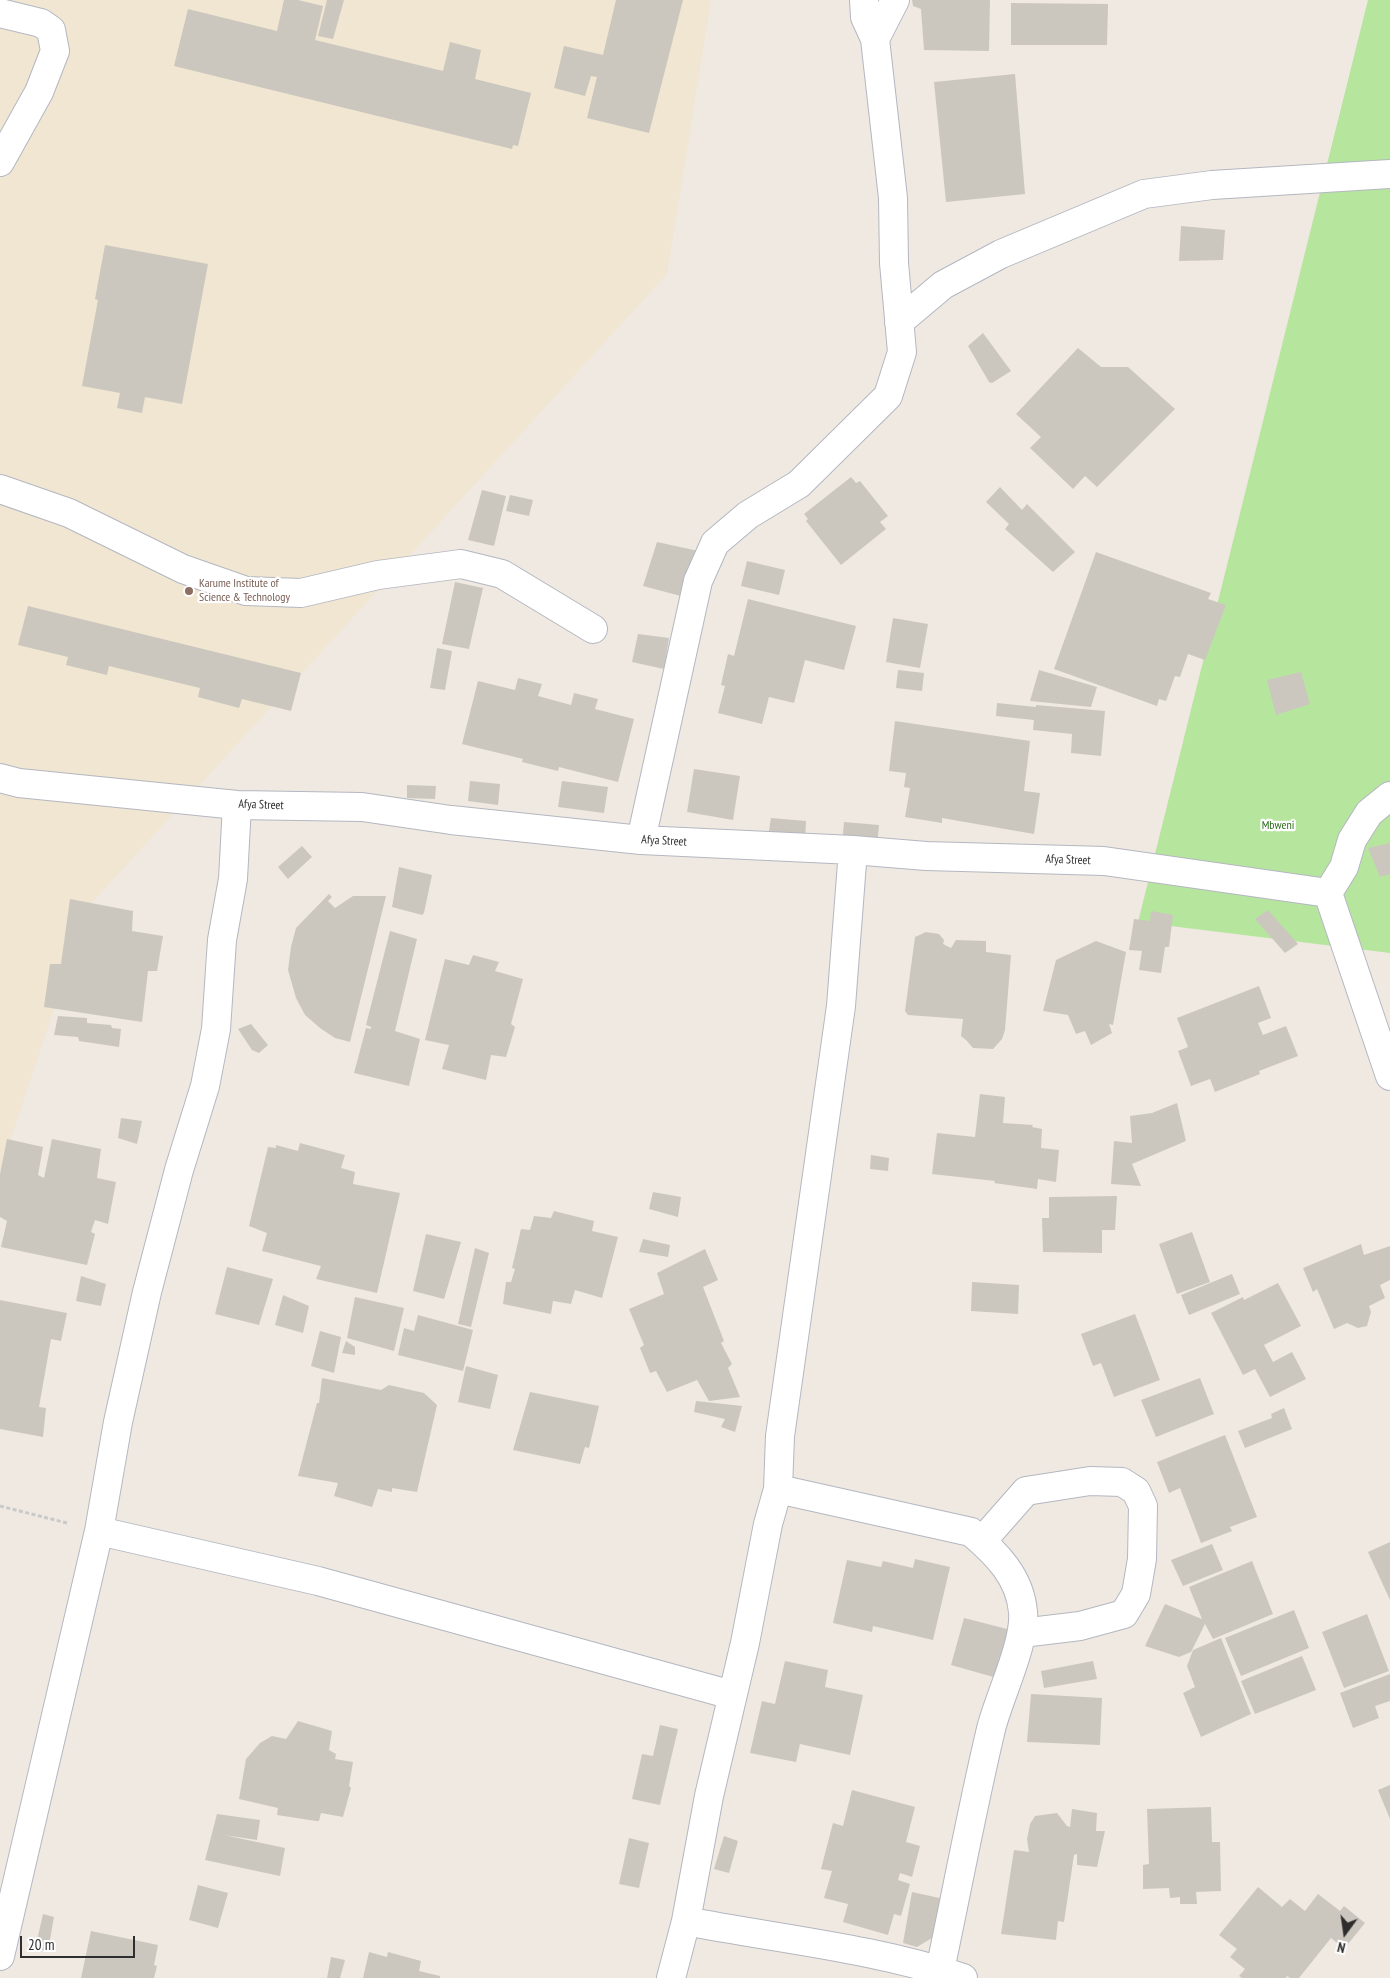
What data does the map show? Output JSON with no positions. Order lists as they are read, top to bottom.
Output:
{
  "streets": {
    "street": ["Afya Street"]
  },
  "parks": ["Mbweni"],
  "places": ["Karume Institute of Science & Technology"],
  "scale_bar": "20 m",
  "north": "bottom"
}
